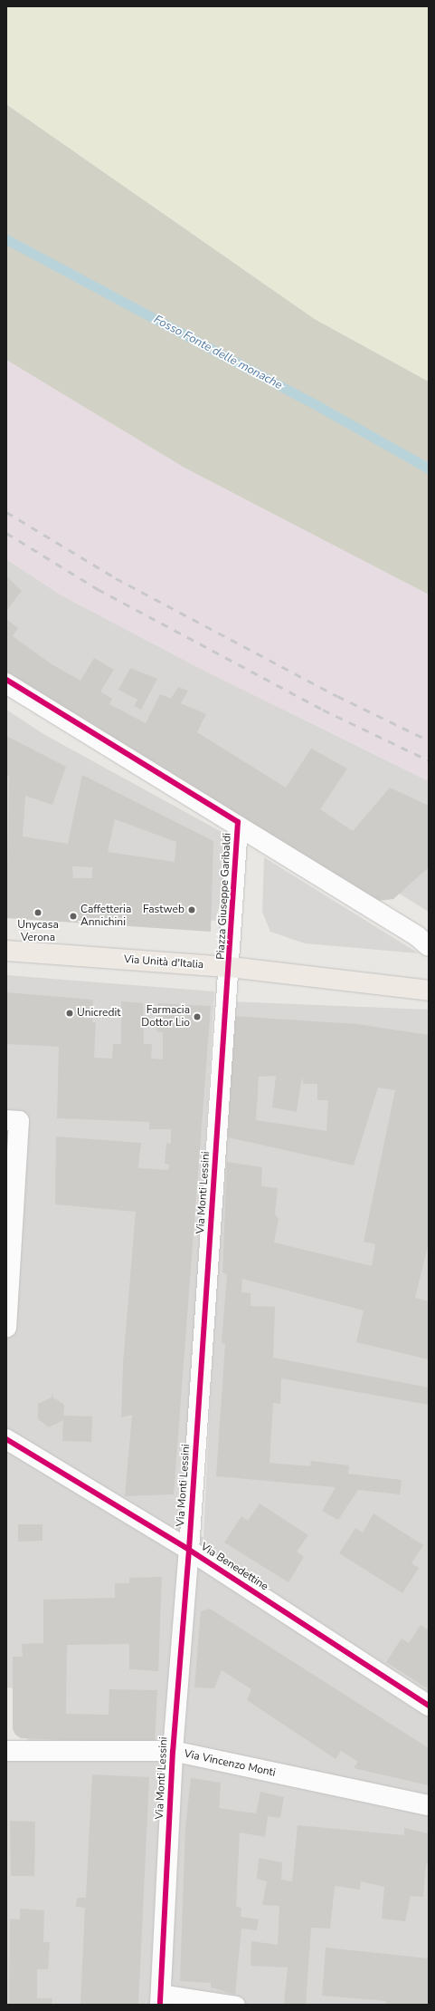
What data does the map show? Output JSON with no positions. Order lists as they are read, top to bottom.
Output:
{
  "streets": {
    "main road": ["Via Unità d'Italia"],
    "street": [
      "Piazza Giuseppe Garibaldi",
      "Via Monti Lessini",
      "Via Benedettine",
      "Via Vincenzo Monti"
    ]
  },
  "crossings": [
    ["Piazza Giuseppe Garibaldi", "Via Unità d'Italia"],
    ["Piazza Giuseppe Garibaldi", "Via Monti Lessini"],
    ["Via Unità d'Italia", "Via Monti Lessini"],
    ["Via Monti Lessini", "Via Benedettine"],
    ["Via Monti Lessini", "Via Vincenzo Monti"]
  ],
  "water": ["Fosso Fonte delle monache"],
  "places": [
    "Fastweb",
    "Unycasa Verona",
    "Caffetteria Annichini",
    "Unicredit",
    "Farmacia Dottor Lio"
  ]
}
